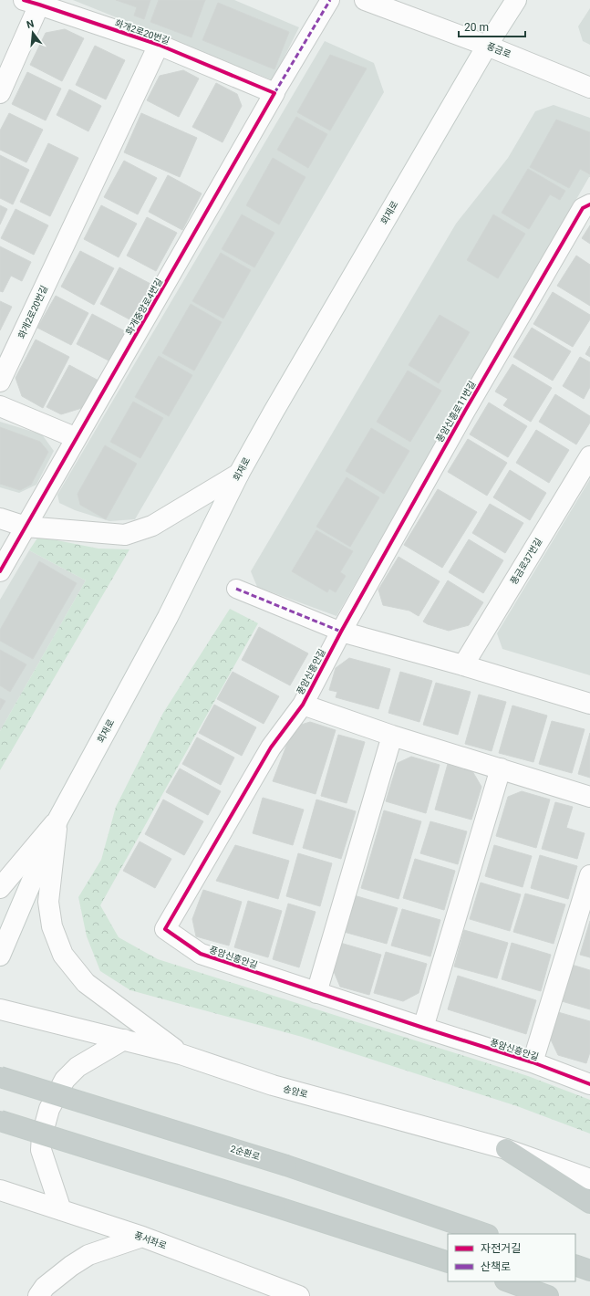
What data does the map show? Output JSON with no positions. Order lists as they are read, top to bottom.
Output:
{
  "streets": {
    "highway": ["2순환로"],
    "street": [
      "화개2로20번길",
      "풍금로",
      "회재로",
      "화개중앙로4번길",
      "풍암신흥로11번길",
      "풍금로37번길",
      "풍암신흥안길",
      "송암로",
      "풍서좌로"
    ]
  },
  "crossings": [
    ["화개2로20번길", "화개중앙로4번길"],
    ["풍금로", "회재로"],
    ["풍암신흥로11번길", "풍암신흥안길"]
  ],
  "legend": ["자전거길", "산책로"],
  "scale_bar": "20 m",
  "north": "top"
}
